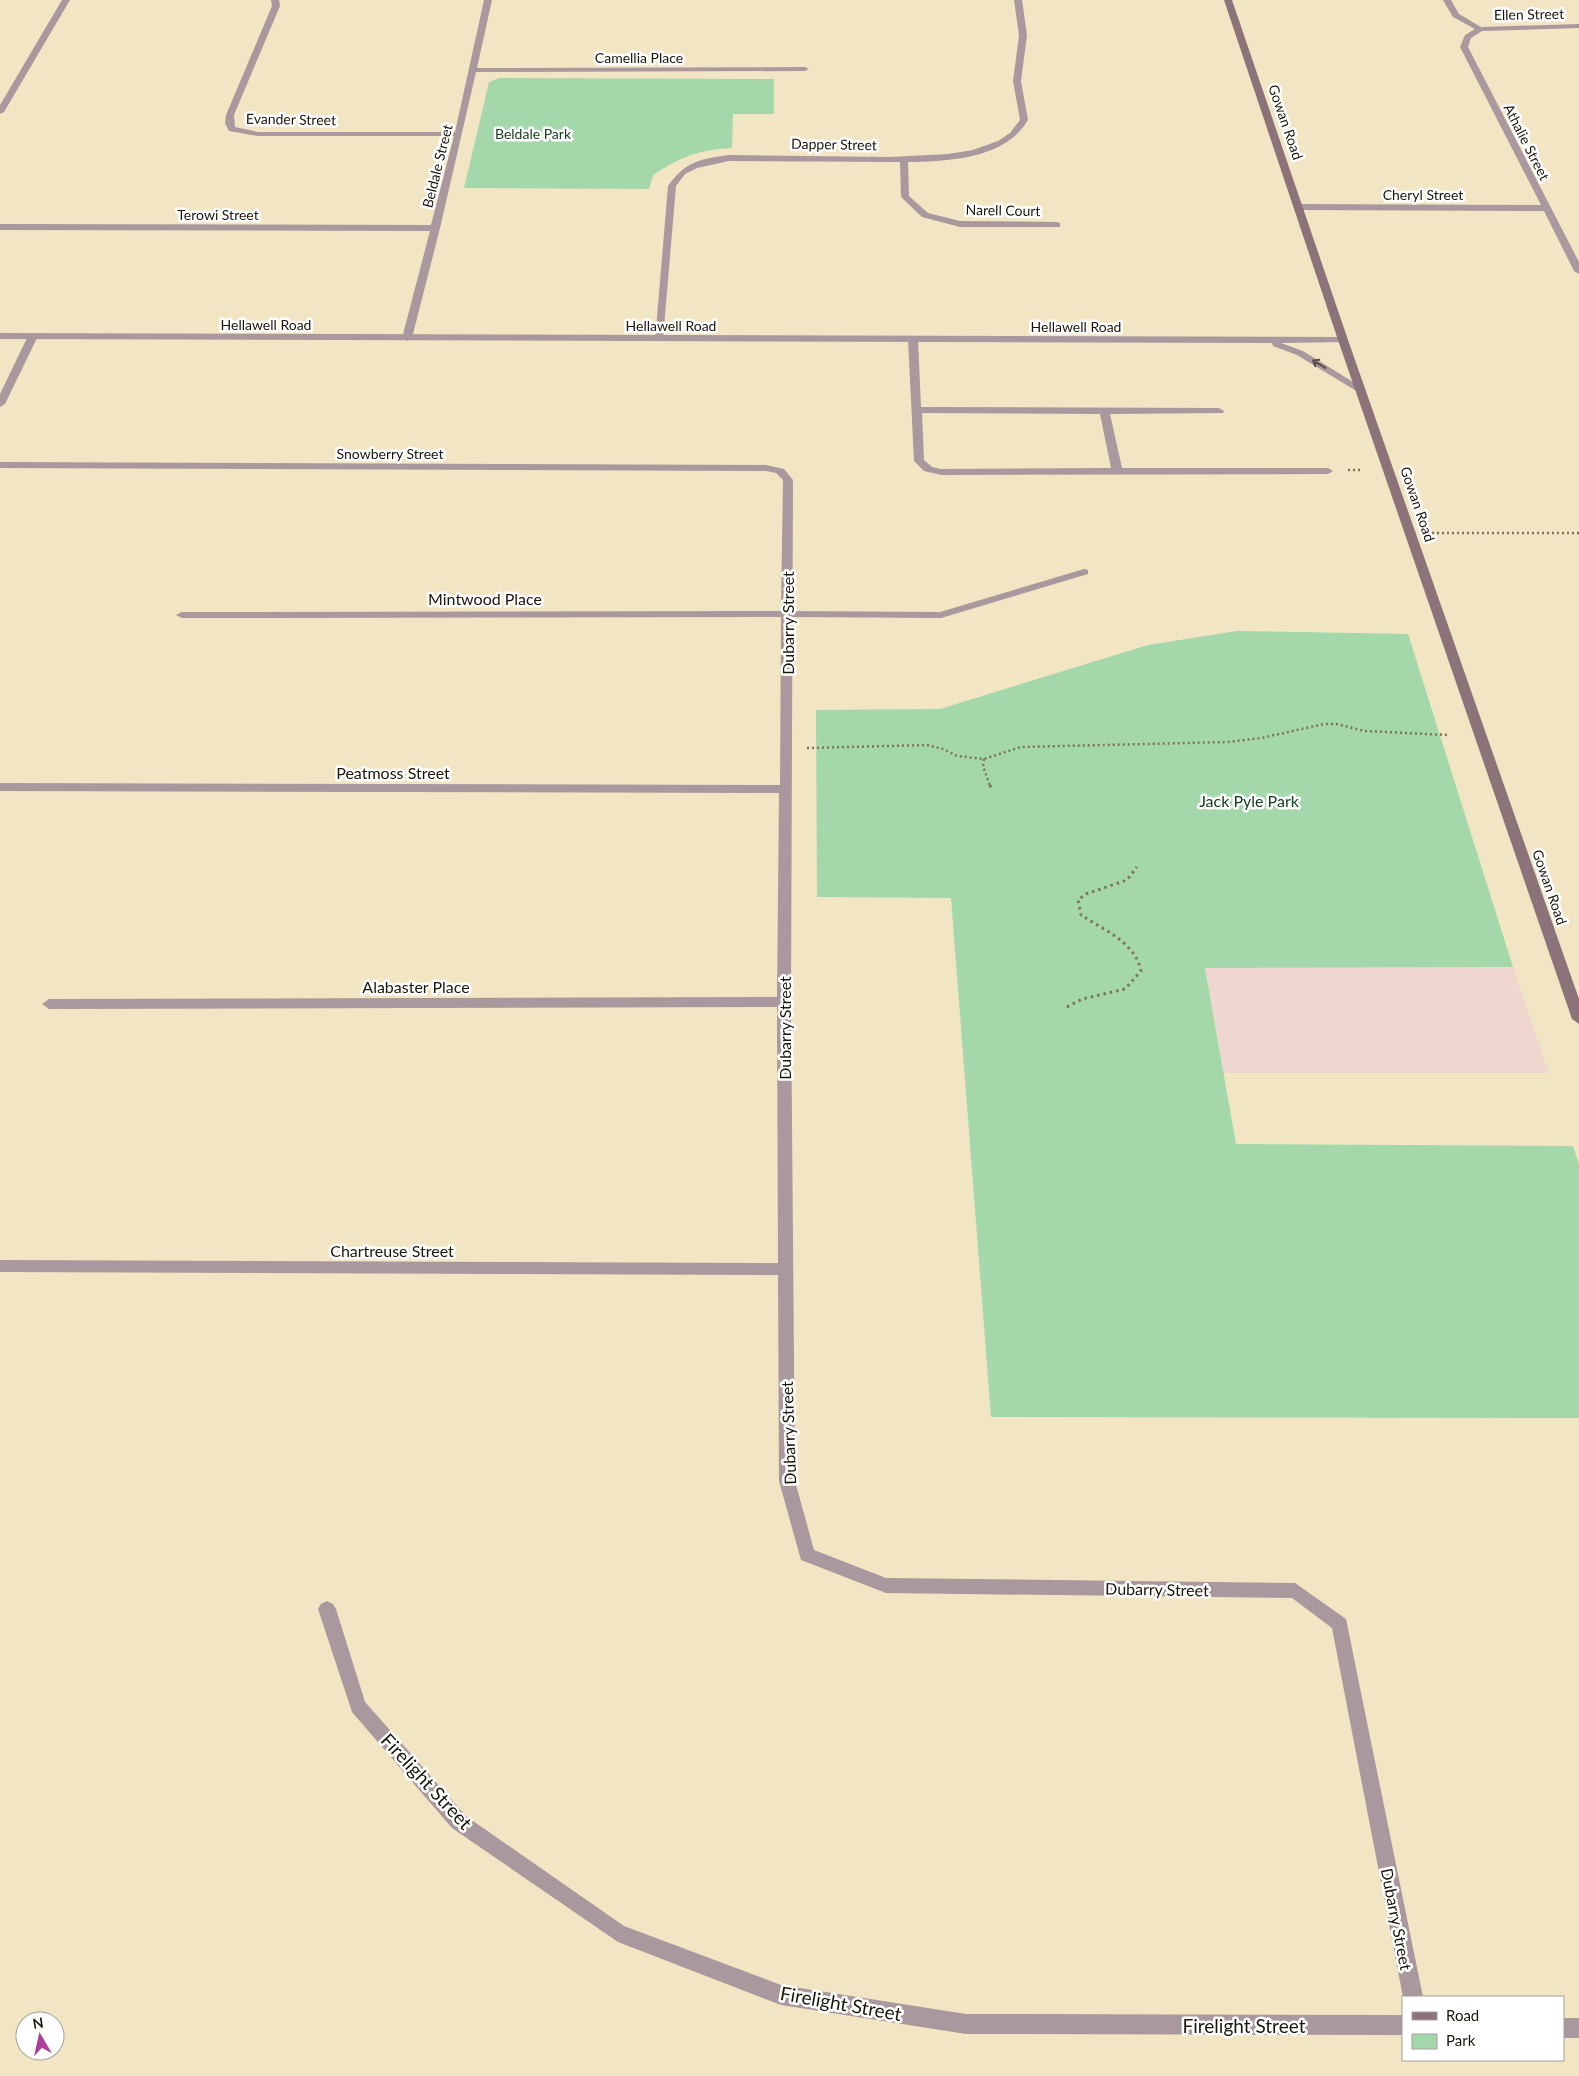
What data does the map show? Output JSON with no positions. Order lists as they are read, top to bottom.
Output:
{
  "streets": {
    "main road": ["Gowan Road"],
    "street": [
      "Ellen Street",
      "Camellia Place",
      "Evander Street",
      "Athalie Street",
      "Dapper Street",
      "Beldale Street",
      "Cheryl Street",
      "Narell Court",
      "Terowi Street",
      "Hellawell Road",
      "Snowberry Street",
      "Mintwood Place",
      "Dubarry Street",
      "Peatmoss Street",
      "Alabaster Place",
      "Chartreuse Street",
      "Firelight Street"
    ]
  },
  "crossings": [
    ["Ellen Street", "Athalie Street"],
    ["Camellia Place", "Beldale Street"],
    ["Evander Street", "Beldale Street"],
    ["Gowan Road", "Cheryl Street"],
    ["Gowan Road", "Hellawell Road"],
    ["Athalie Street", "Cheryl Street"],
    ["Dapper Street", "Narell Court"],
    ["Dapper Street", "Hellawell Road"],
    ["Beldale Street", "Terowi Street"],
    ["Beldale Street", "Hellawell Road"],
    ["Snowberry Street", "Dubarry Street"],
    ["Mintwood Place", "Dubarry Street"],
    ["Dubarry Street", "Peatmoss Street"],
    ["Dubarry Street", "Alabaster Place"],
    ["Dubarry Street", "Chartreuse Street"]
  ],
  "parks": ["Beldale Park", "Jack Pyle Park"],
  "legend": ["Road", "Park"],
  "north": "top"
}
